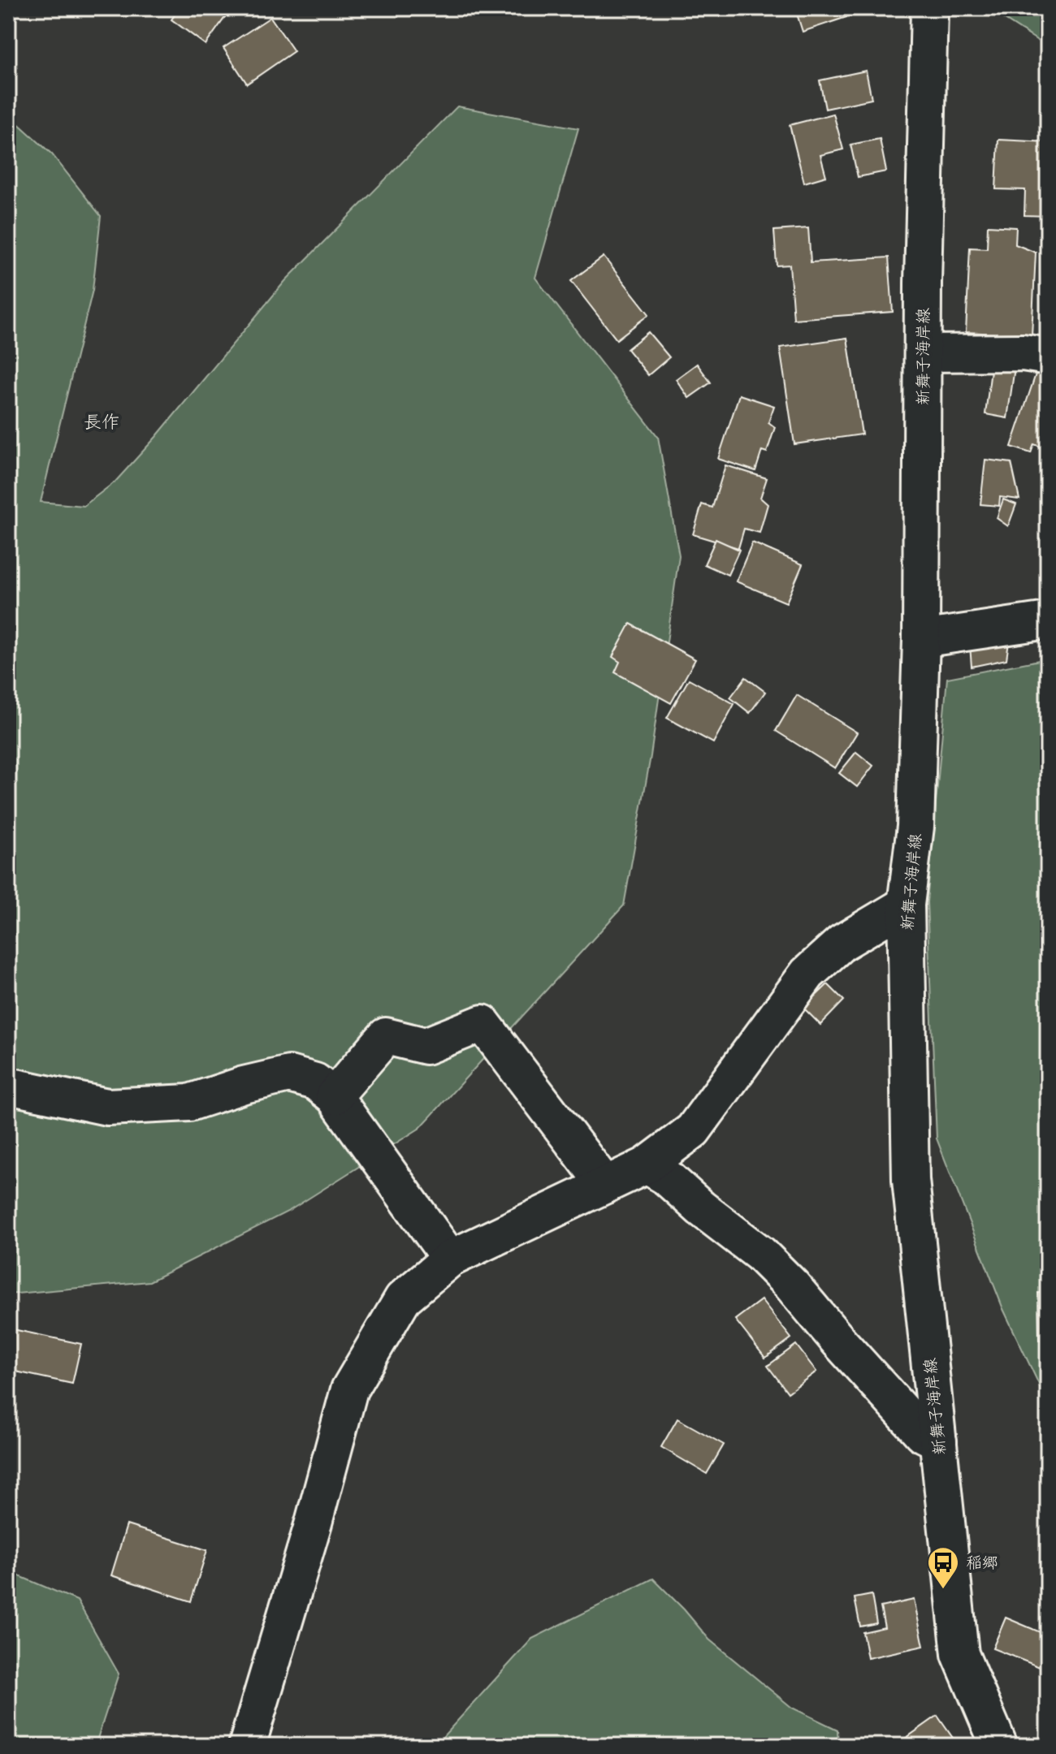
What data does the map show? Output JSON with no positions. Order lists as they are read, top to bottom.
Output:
{
  "streets": {
    "street": ["新舞子海岸線"]
  },
  "districts": ["長作"],
  "places": {
    "bus stop": ["稲郷"]
  }
}
